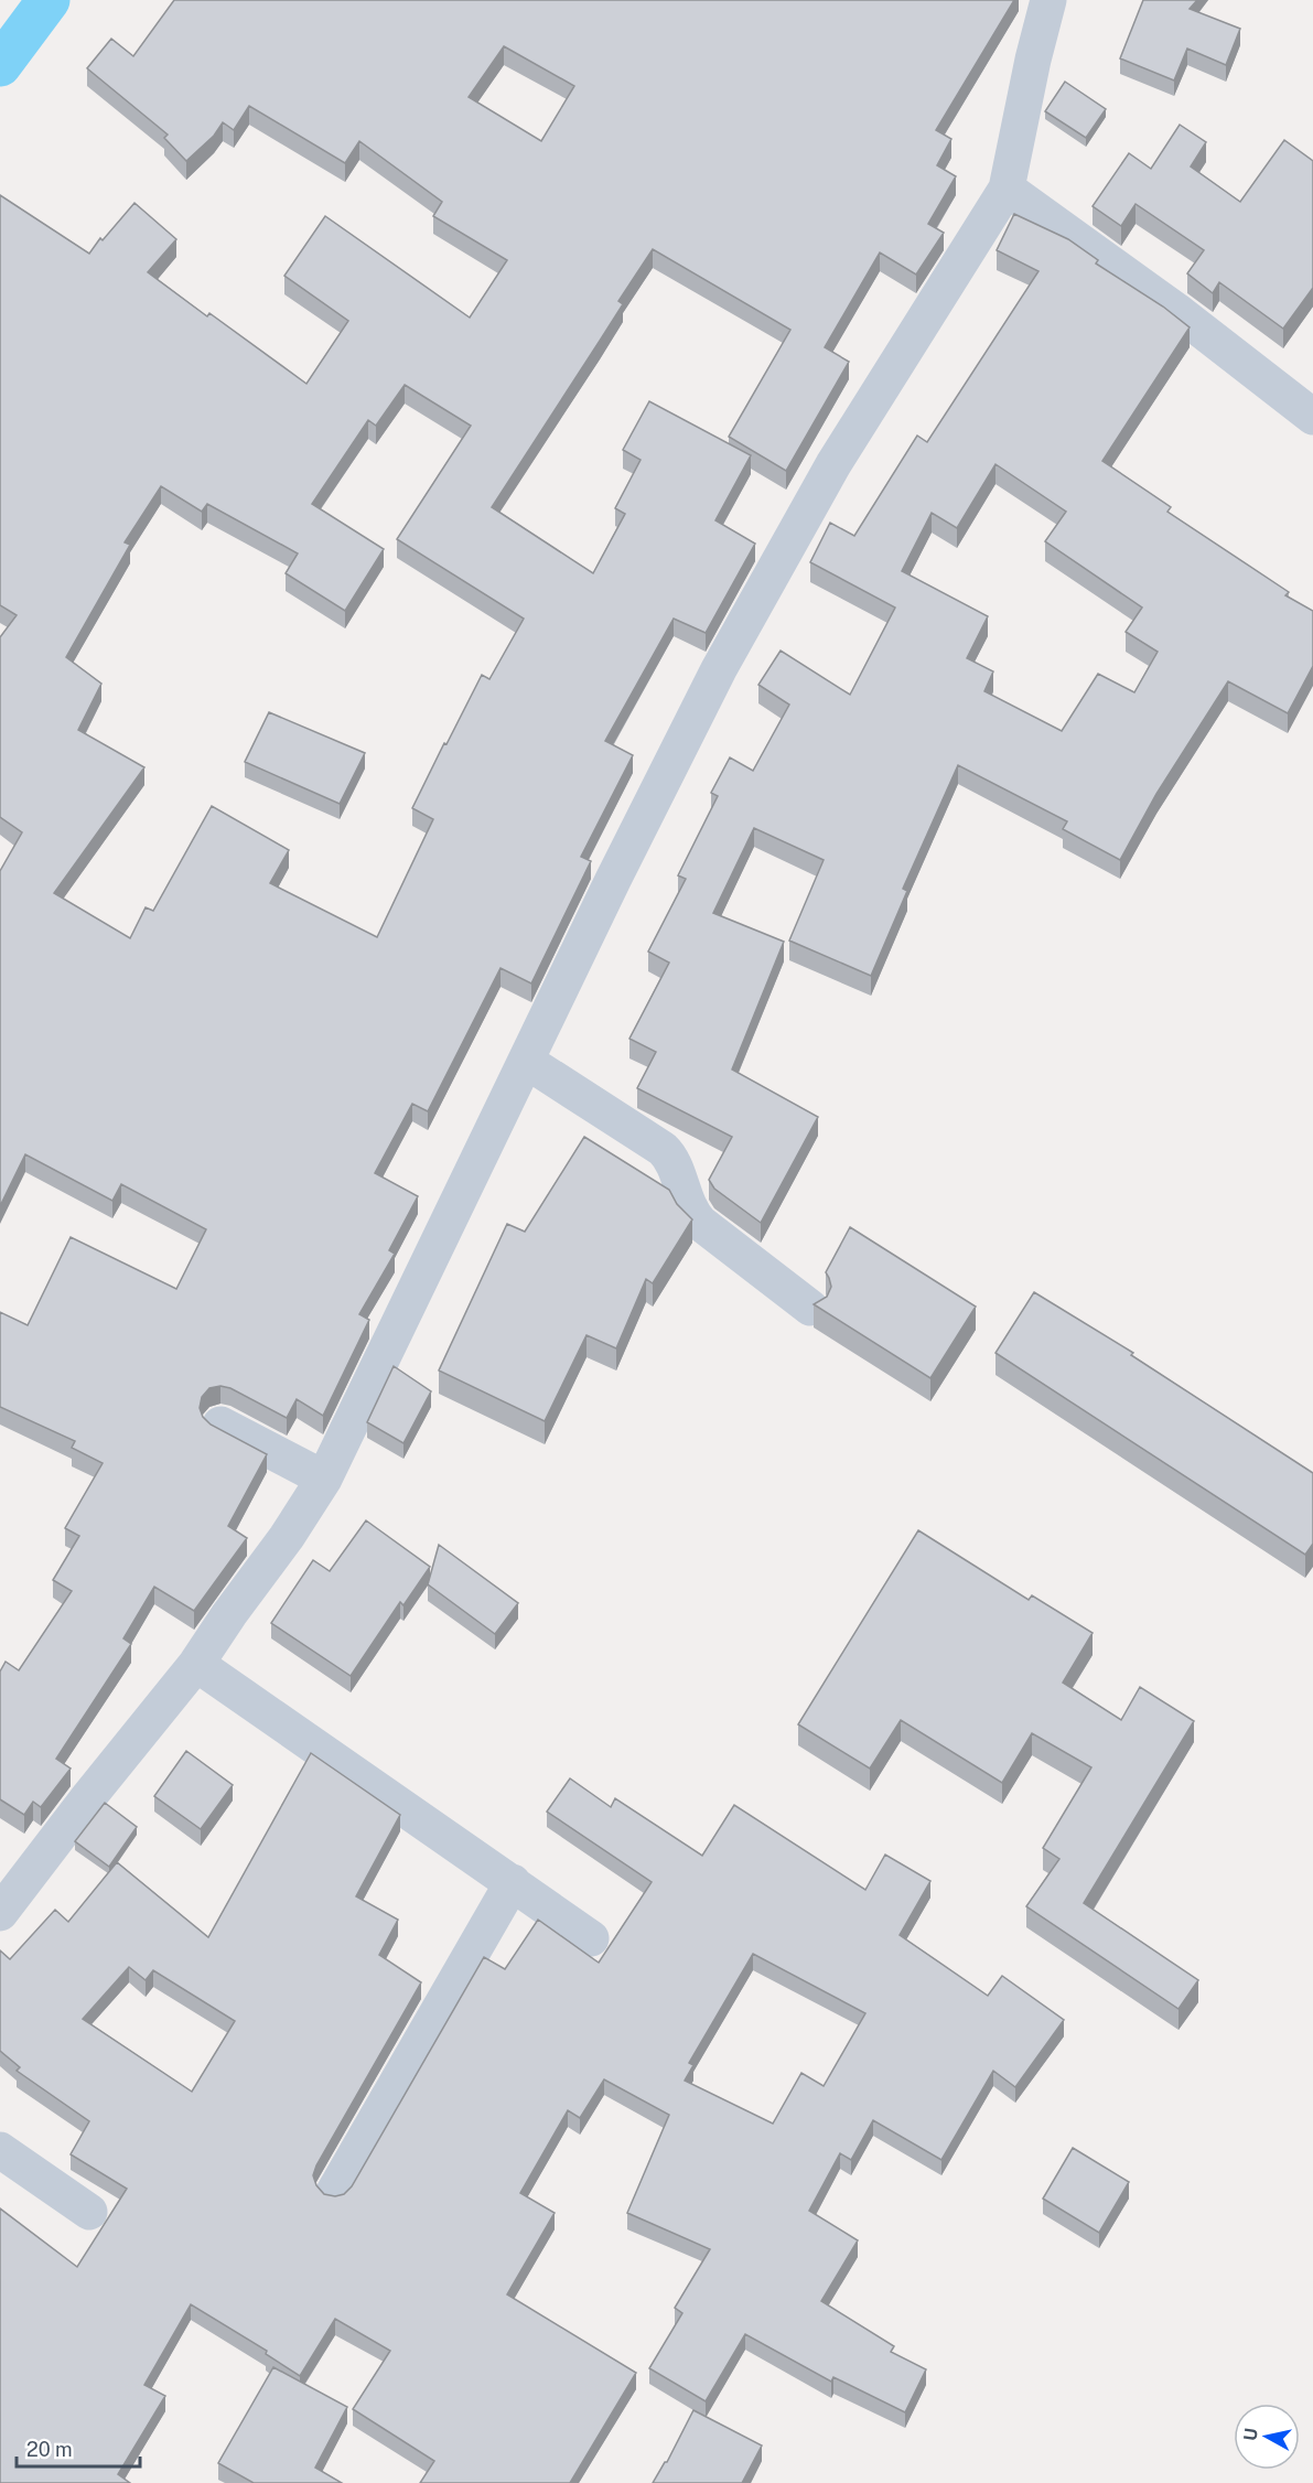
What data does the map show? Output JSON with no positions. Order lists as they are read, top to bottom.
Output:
{
  "scale_bar": "20 m",
  "north": "left"
}
